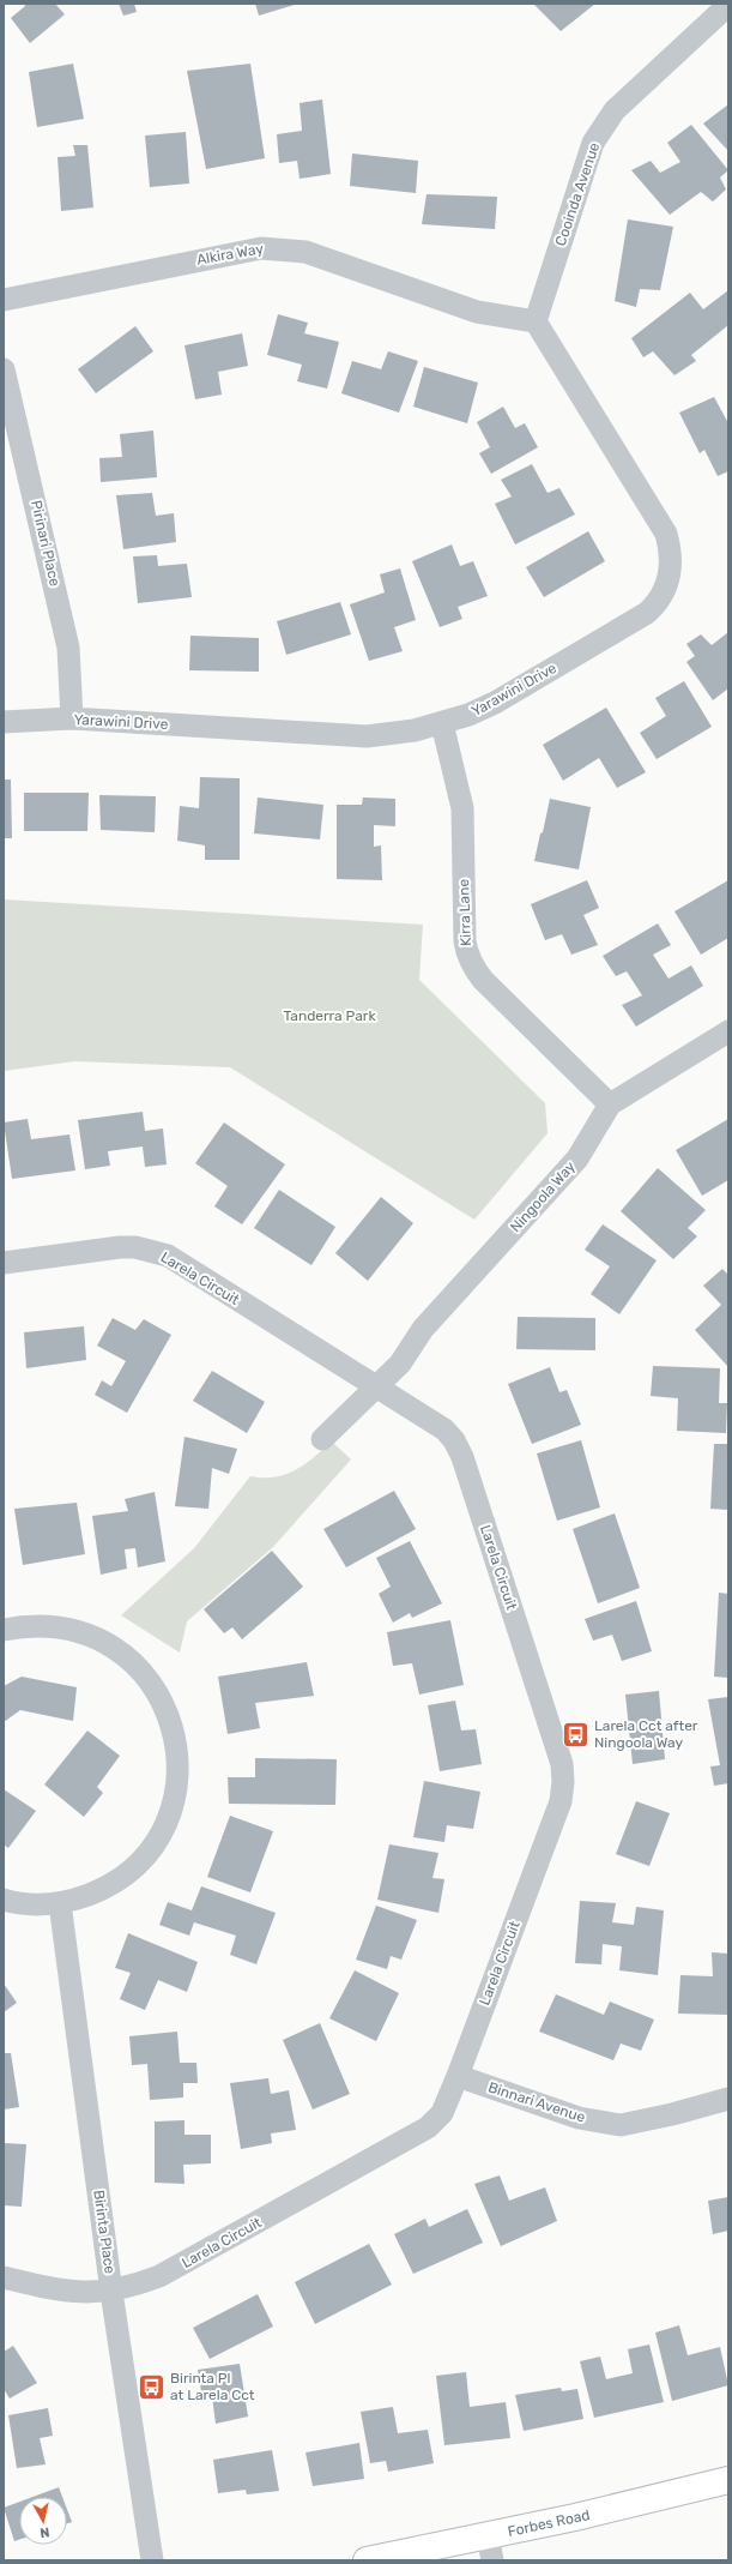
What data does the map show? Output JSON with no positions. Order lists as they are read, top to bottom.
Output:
{
  "streets": {
    "main road": ["Forbes Road"],
    "street": [
      "Cooinda Avenue",
      "Alkira Way",
      "Pirinari Place",
      "Yarawini Drive",
      "Kirra Lane",
      "Ningoola Way",
      "Larela Circuit",
      "Binnari Avenue",
      "Birinta Place"
    ]
  },
  "crossings": [
    ["Cooinda Avenue", "Alkira Way"],
    ["Cooinda Avenue", "Yarawini Drive"],
    ["Alkira Way", "Yarawini Drive"],
    ["Pirinari Place", "Yarawini Drive"],
    ["Yarawini Drive", "Kirra Lane"],
    ["Kirra Lane", "Ningoola Way"],
    ["Ningoola Way", "Larela Circuit"],
    ["Larela Circuit", "Binnari Avenue"],
    ["Larela Circuit", "Birinta Place"]
  ],
  "parks": ["Tanderra Park"],
  "places": {
    "bus stop": ["Larela Cct after Ningoola Way", "Birinta Pl at Larela Cct"]
  },
  "north": "bottom"
}
